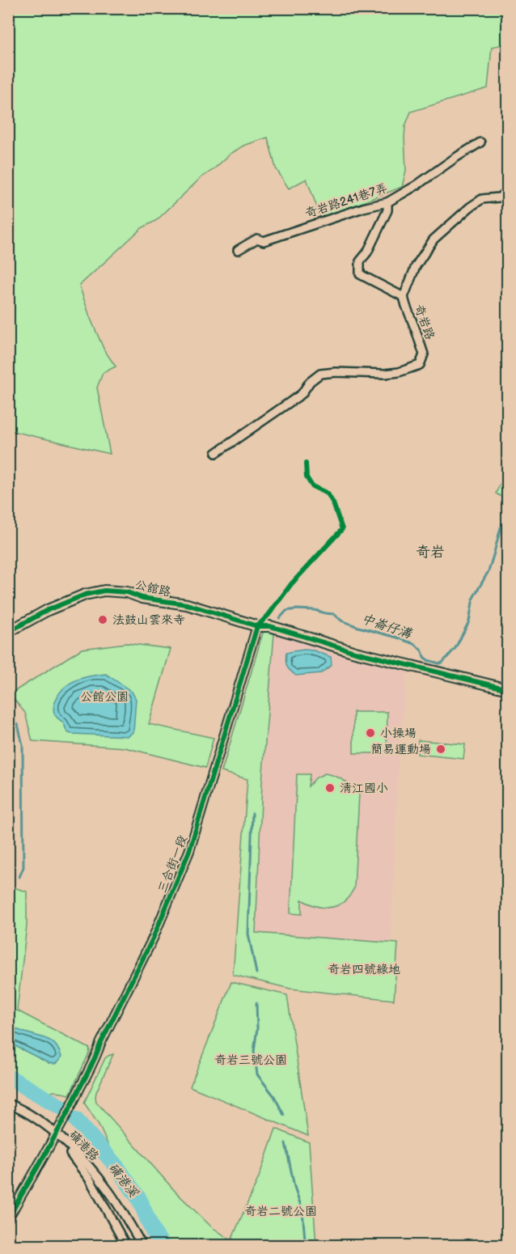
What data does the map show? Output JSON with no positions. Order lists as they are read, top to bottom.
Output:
{
  "streets": {
    "street": [
      "奇岩路241巷7弄",
      "奇岩路",
      "公舘路",
      "三合街一段",
      "磺港路"
    ]
  },
  "crossings": [
    ["公舘路", "三合街一段"],
    ["三合街一段", "磺港路"]
  ],
  "districts": ["奇岩"],
  "water": ["中崙仔溝", "磺港溪"],
  "parks": [
    "公館公園",
    "奇岩四號綠地",
    "奇岩三號公園",
    "奇岩二號公園"
  ],
  "places": [
    "法鼓山雲來寺",
    "小操場",
    "簡易運動場",
    "清江國小"
  ]
}
